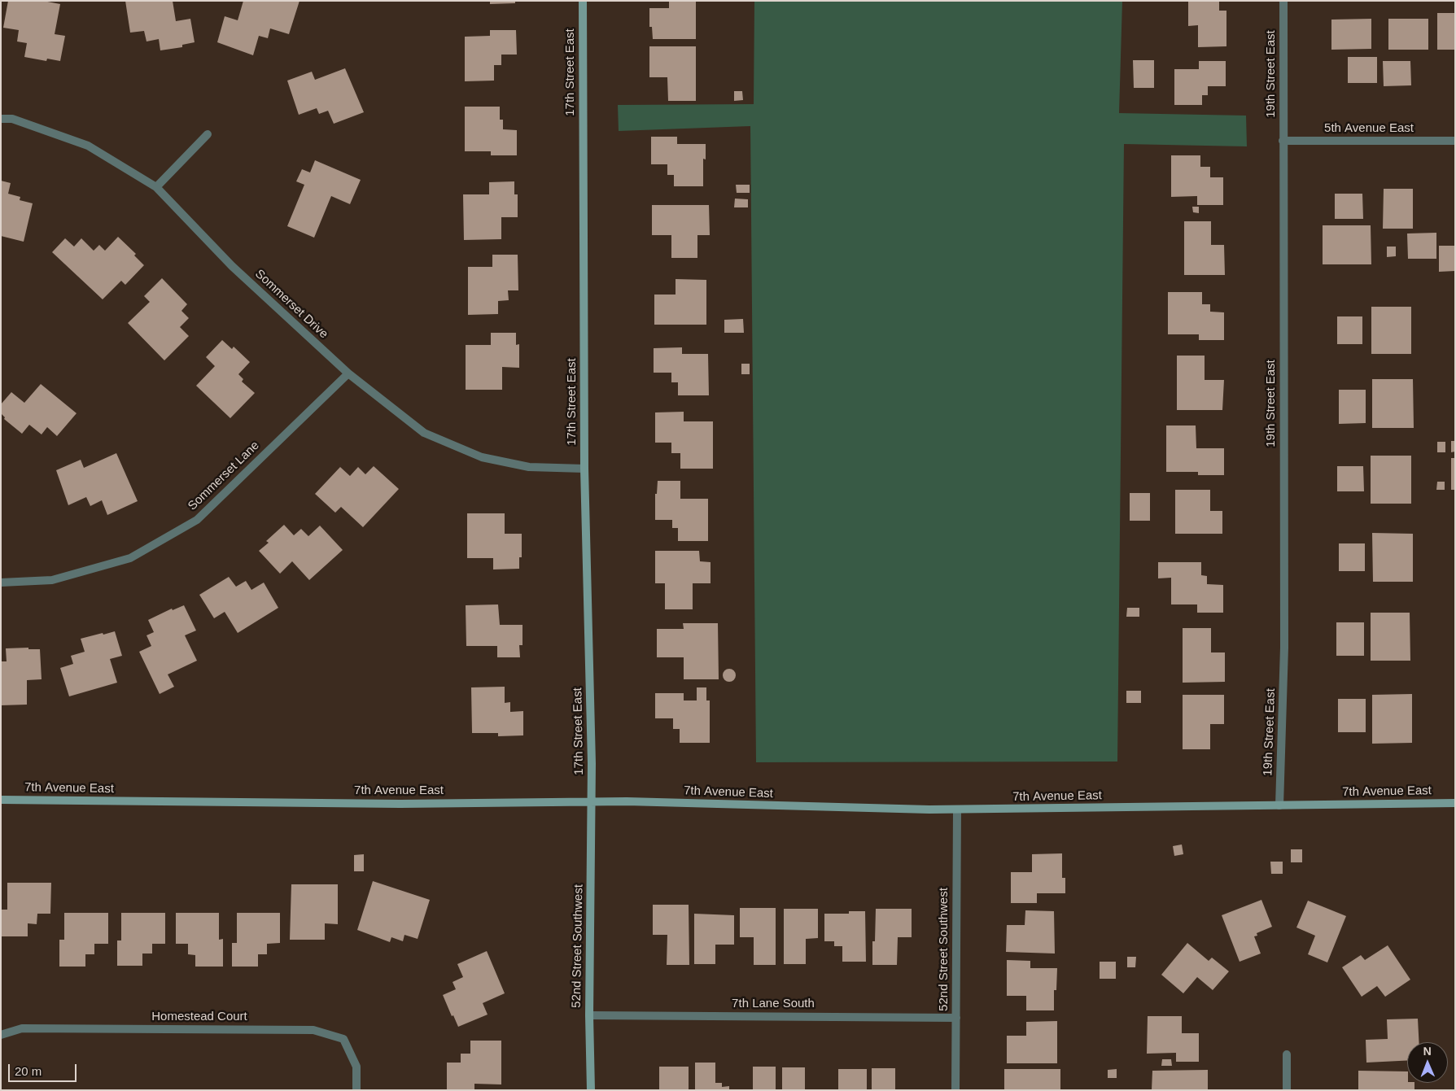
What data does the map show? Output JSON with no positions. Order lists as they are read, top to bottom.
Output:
{
  "streets": {
    "street": [
      "17th Street East",
      "19th Street East",
      "5th Avenue East",
      "Sommerset Drive",
      "Sommerset Lane",
      "7th Avenue East",
      "52nd Street Southwest",
      "7th Lane South",
      "Homestead Court"
    ]
  },
  "crossings": [
    ["17th Street East", "Sommerset Drive"],
    ["17th Street East", "7th Avenue East"],
    ["17th Street East", "52nd Street Southwest"],
    ["19th Street East", "5th Avenue East"],
    ["19th Street East", "7th Avenue East"],
    ["Sommerset Drive", "Sommerset Lane"],
    ["7th Avenue East", "52nd Street Southwest"],
    ["52nd Street Southwest", "7th Lane South"]
  ],
  "scale_bar": "20 m",
  "north": "top"
}
